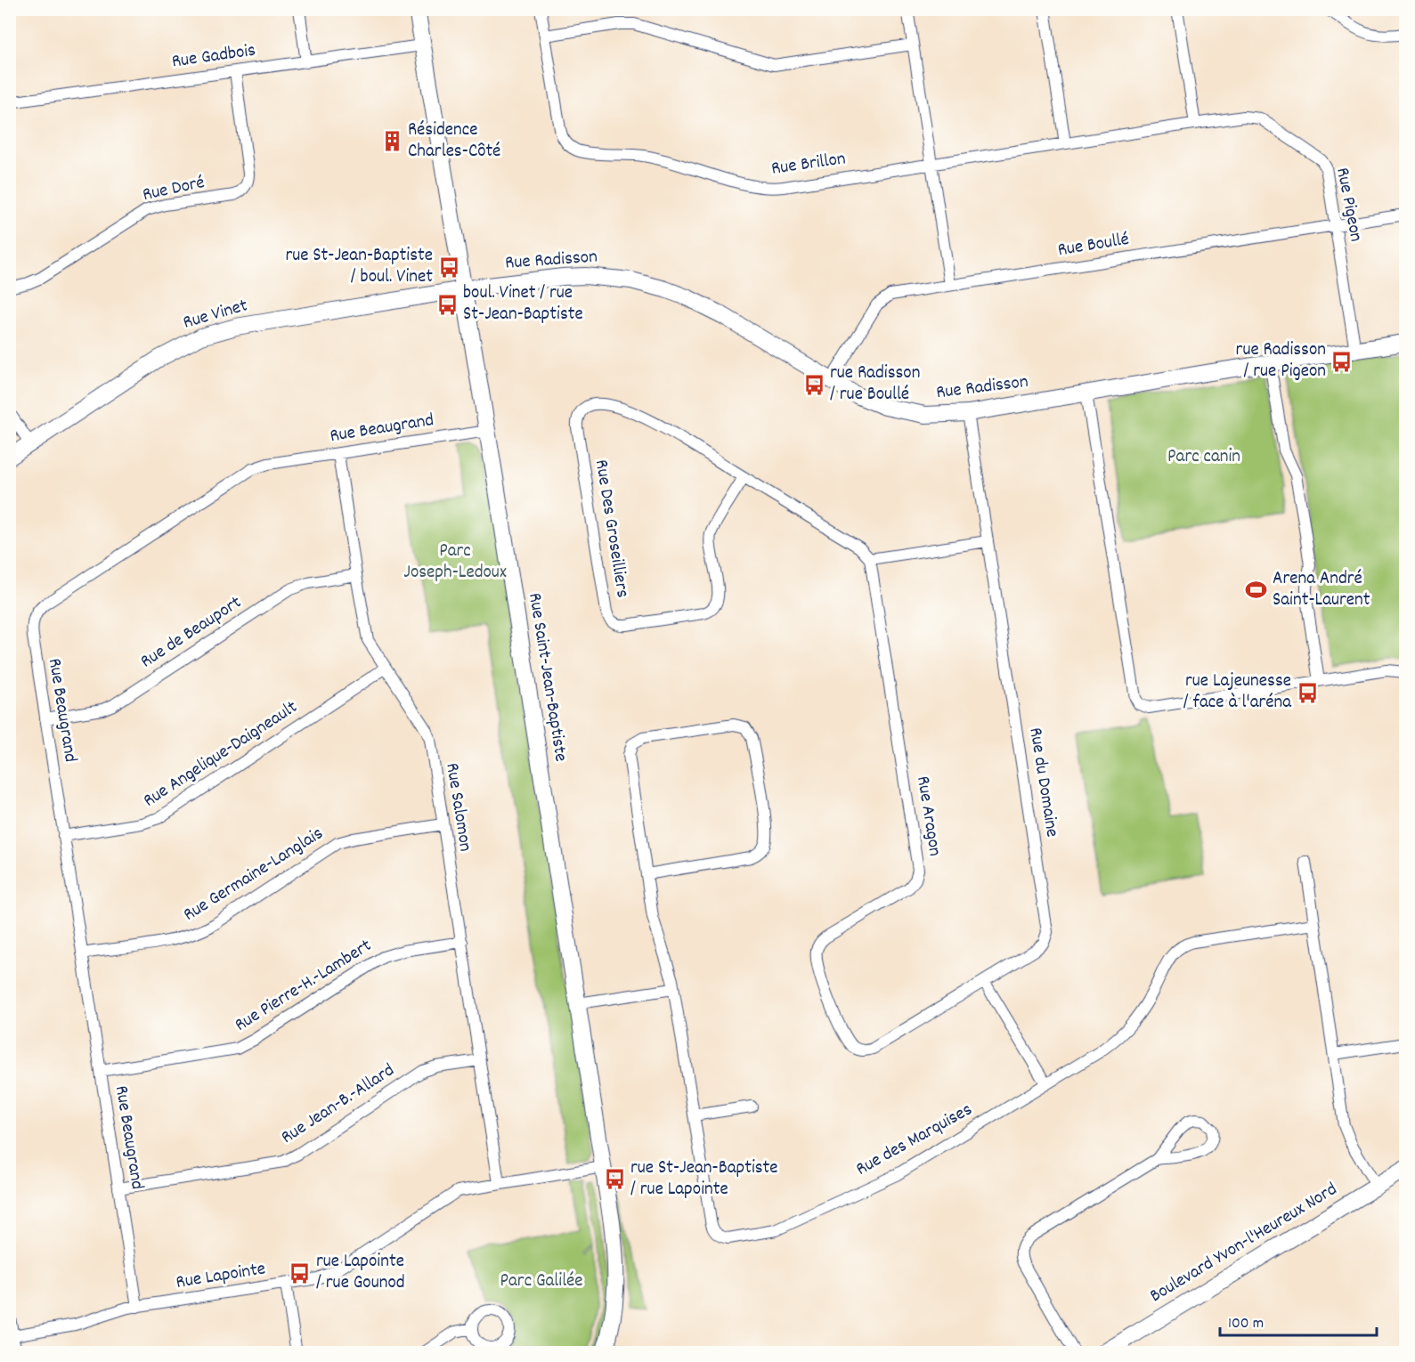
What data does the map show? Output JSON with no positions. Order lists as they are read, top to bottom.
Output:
{
  "streets": {
    "street": [
      "Rue Gadbois",
      "Rue Brillon",
      "Rue Doré",
      "Rue Pigeon",
      "Rue Boullé",
      "Rue Radisson",
      "Rue Vinet",
      "Rue Beaugrand",
      "Rue Des Groseilliers",
      "Rue de Beauport",
      "Rue Saint-Jean-Baptiste",
      "Rue Angelique-Daigneault",
      "Rue du Domaine",
      "Rue Salomon",
      "Rue Aragon",
      "Rue Germaine-Langlais",
      "Rue Pierre-H.-Lambert",
      "Rue Jean-B.-Allard",
      "Rue des Marquises",
      "Boulevard Yvon-l'Heureux Nord",
      "Rue Lapointe"
    ]
  },
  "crossings": [
    ["Rue Gadbois", "Rue Doré"],
    ["Rue Gadbois", "Rue Saint-Jean-Baptiste"],
    ["Rue Brillon", "Rue Pigeon"],
    ["Rue Pigeon", "Rue Boullé"],
    ["Rue Pigeon", "Rue Radisson"],
    ["Rue Boullé", "Rue Radisson"],
    ["Rue Radisson", "Rue Vinet"],
    ["Rue Radisson", "Rue Saint-Jean-Baptiste"],
    ["Rue Radisson", "Rue du Domaine"],
    ["Rue Vinet", "Rue Saint-Jean-Baptiste"],
    ["Rue Beaugrand", "Rue de Beauport"],
    ["Rue Beaugrand", "Rue Saint-Jean-Baptiste"],
    ["Rue Beaugrand", "Rue Angelique-Daigneault"],
    ["Rue Beaugrand", "Rue Salomon"],
    ["Rue Beaugrand", "Rue Germaine-Langlais"],
    ["Rue Beaugrand", "Rue Pierre-H.-Lambert"],
    ["Rue Beaugrand", "Rue Jean-B.-Allard"],
    ["Rue Beaugrand", "Rue Lapointe"],
    ["Rue Des Groseilliers", "Rue Aragon"],
    ["Rue de Beauport", "Rue Salomon"],
    ["Rue Saint-Jean-Baptiste", "Rue Lapointe"],
    ["Rue Angelique-Daigneault", "Rue Salomon"],
    ["Rue du Domaine", "Rue Aragon"],
    ["Rue Salomon", "Rue Germaine-Langlais"],
    ["Rue Salomon", "Rue Pierre-H.-Lambert"],
    ["Rue Salomon", "Rue Jean-B.-Allard"],
    ["Rue Salomon", "Rue Lapointe"]
  ],
  "parks": ["Parc canin", "Parc Joseph-Ledoux", "Parc Galilée"],
  "places": {
    "building": ["Résidence Charles-Côté"],
    "bus stop": [
      "rue St-Jean-Baptiste / boul. Vinet",
      "boul. Vinet / rue St-Jean-Baptiste",
      "rue Radisson / rue Pigeon",
      "rue Radisson / rue Boullé",
      "rue Lajeunesse / face à l'aréna",
      "rue St-Jean-Baptiste / rue Lapointe",
      "rue Lapointe / rue Gounod"
    ],
    "sports": ["Arena André Saint-Laurent"]
  },
  "scale_bar": "100 m"
}
